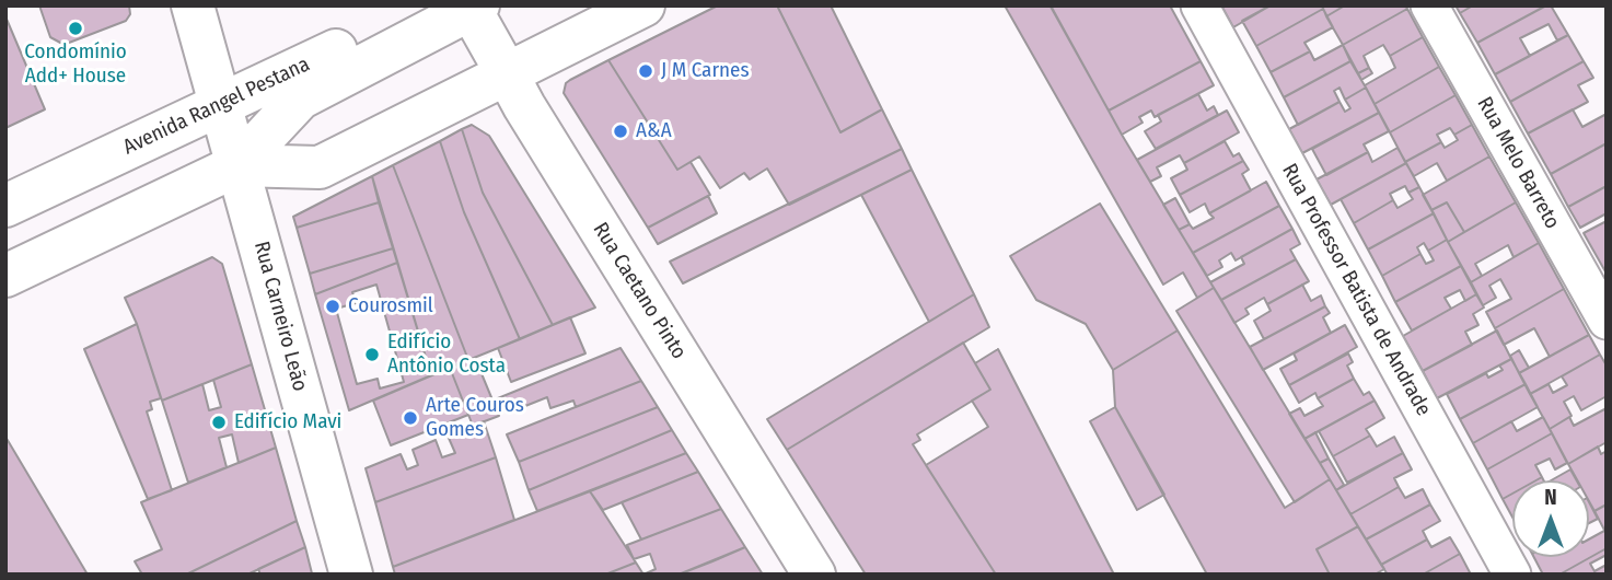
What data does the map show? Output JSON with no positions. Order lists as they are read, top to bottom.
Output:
{
  "streets": {
    "main road": ["Avenida Rangel Pestana", "Rua Caetano Pinto", "Rua Carneiro Leão"],
    "street": ["Rua Melo Barreto", "Rua Professor Batista de Andrade"]
  },
  "crossings": [
    ["Avenida Rangel Pestana", "Rua Caetano Pinto"],
    ["Avenida Rangel Pestana", "Rua Carneiro Leão"]
  ],
  "places": [
    "Condomínio Add+ House",
    "J M Carnes",
    "A&A",
    "Courosmil",
    "Edifício Antônio Costa",
    "Arte Couros Gomes",
    "Edifício Mavi"
  ],
  "north": "top"
}
